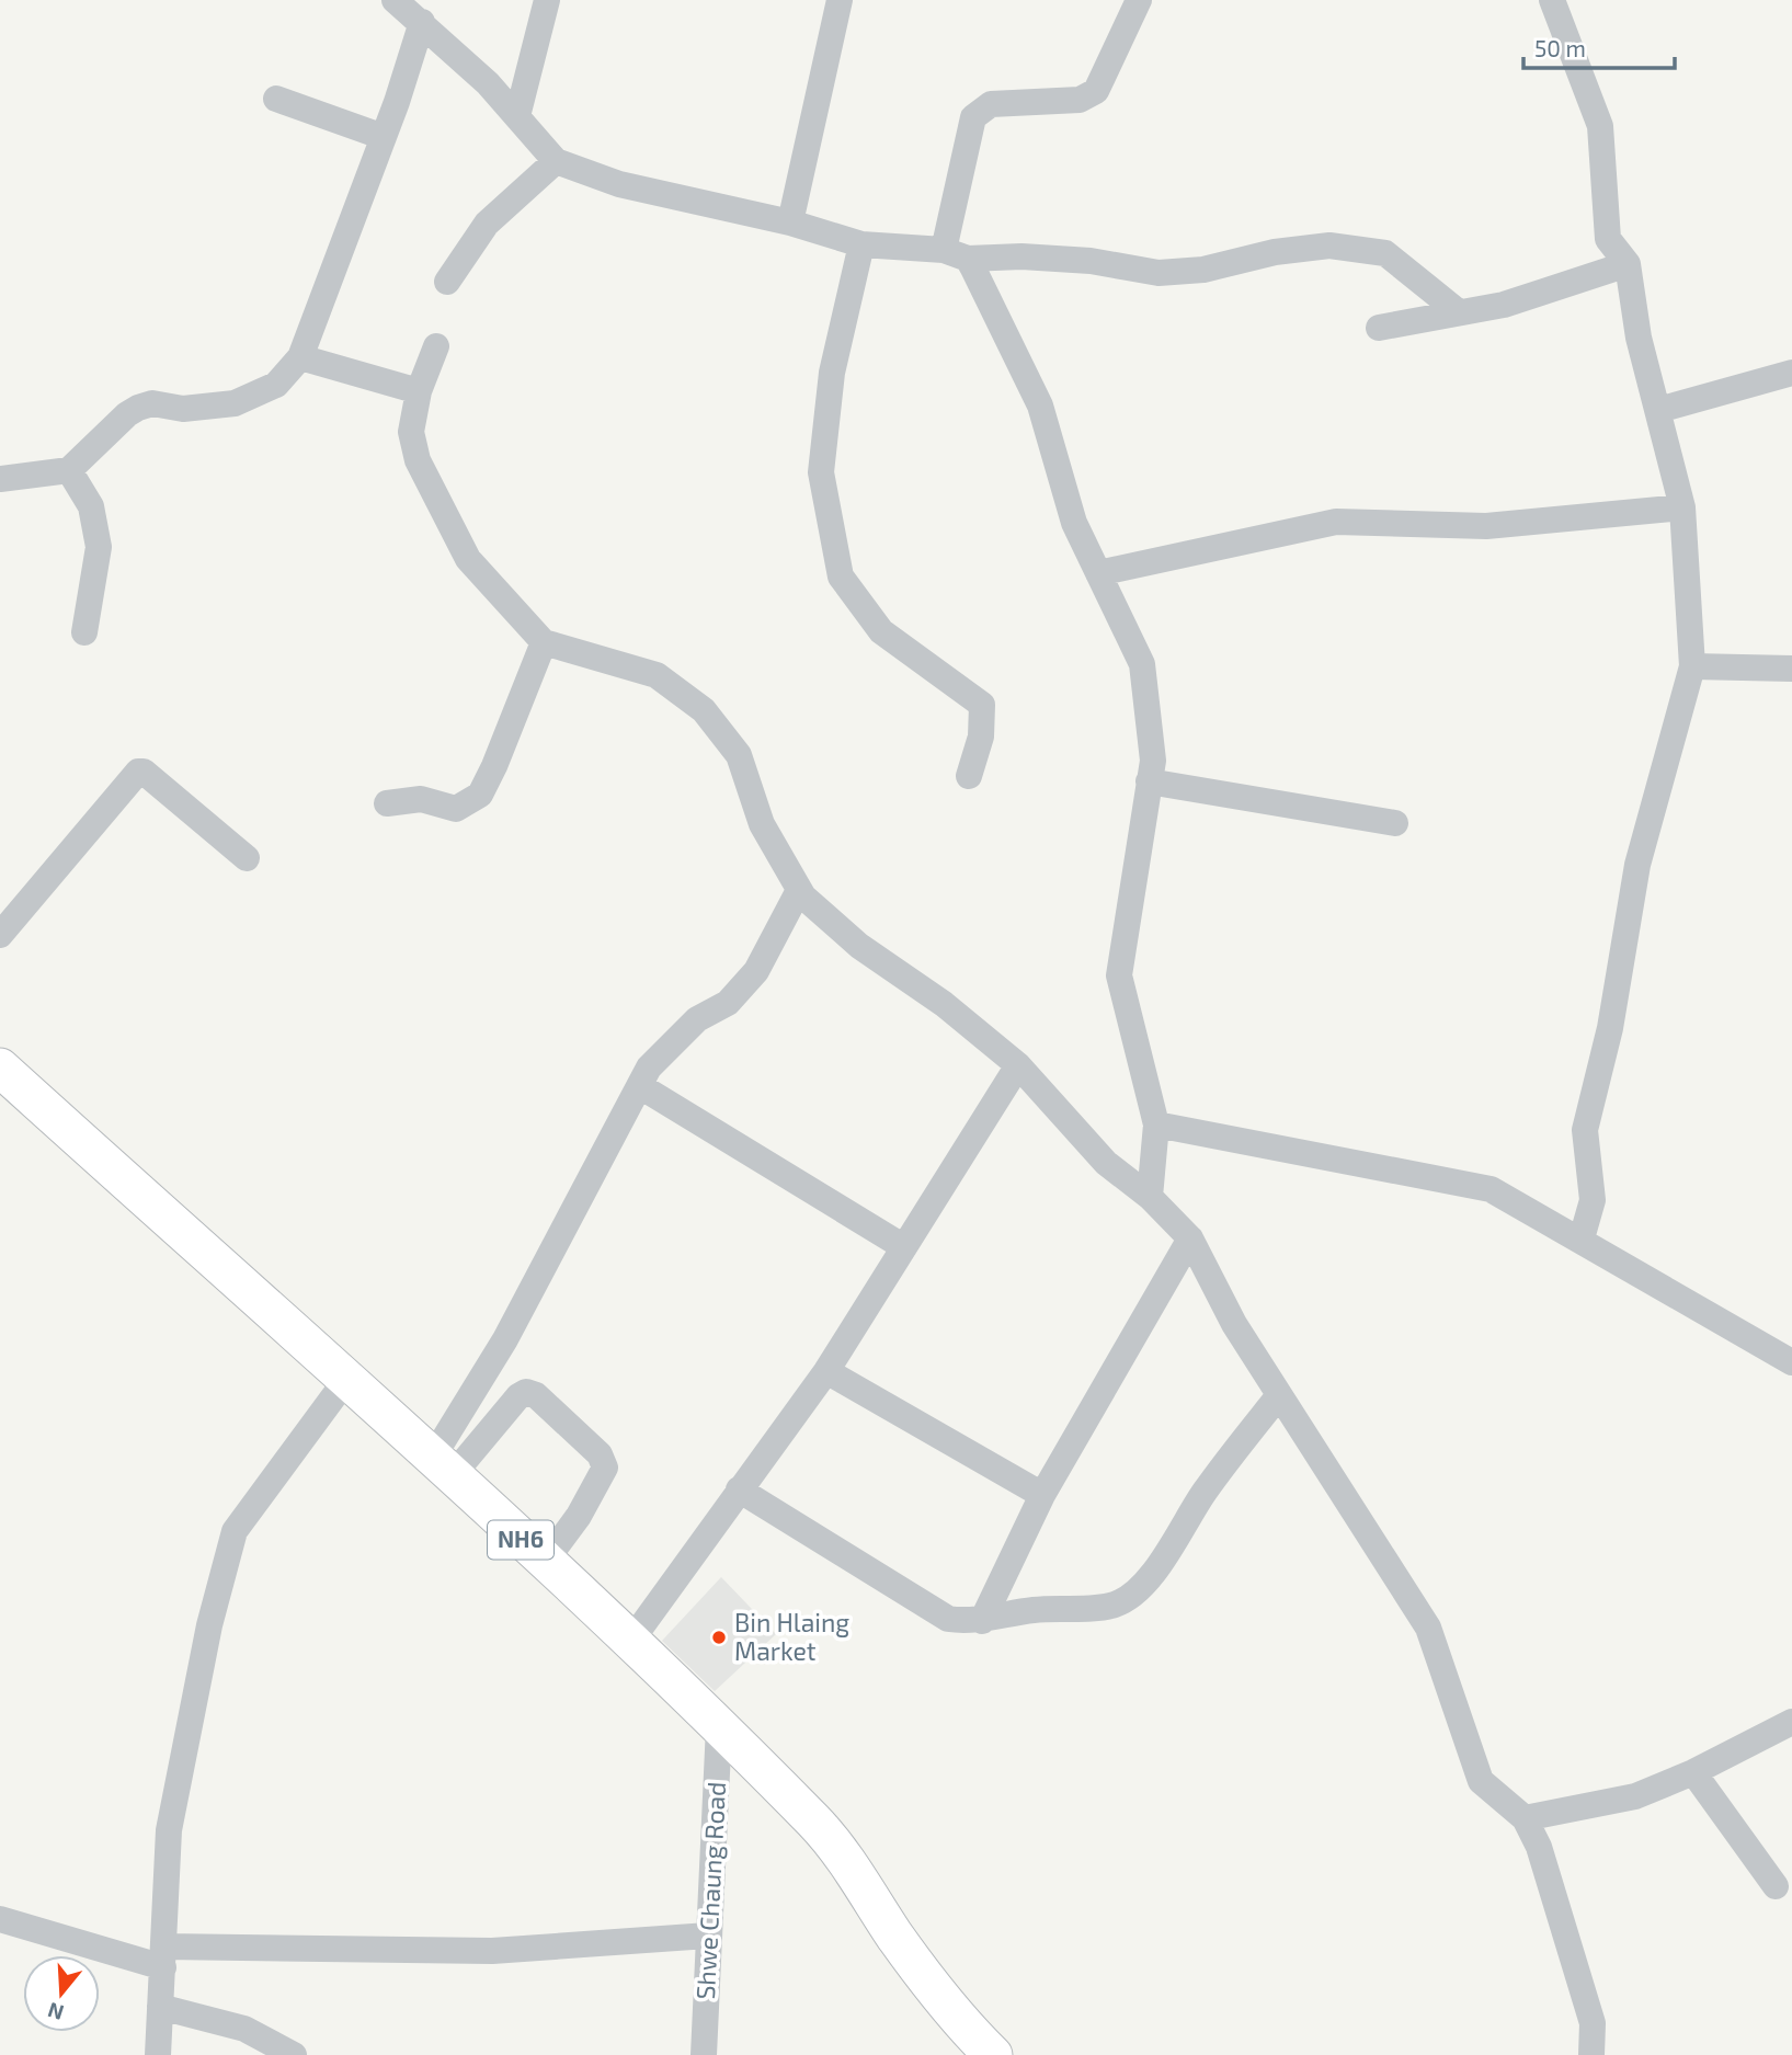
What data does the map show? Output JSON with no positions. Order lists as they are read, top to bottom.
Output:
{
  "streets": {
    "highway": ["NH6"],
    "street": ["Shwe Chaung Road"]
  },
  "crossings": [
    ["NH6", "Shwe Chaung Road"]
  ],
  "places": ["Bin Hlaing Market"],
  "scale_bar": "50 m",
  "north": "bottom"
}
